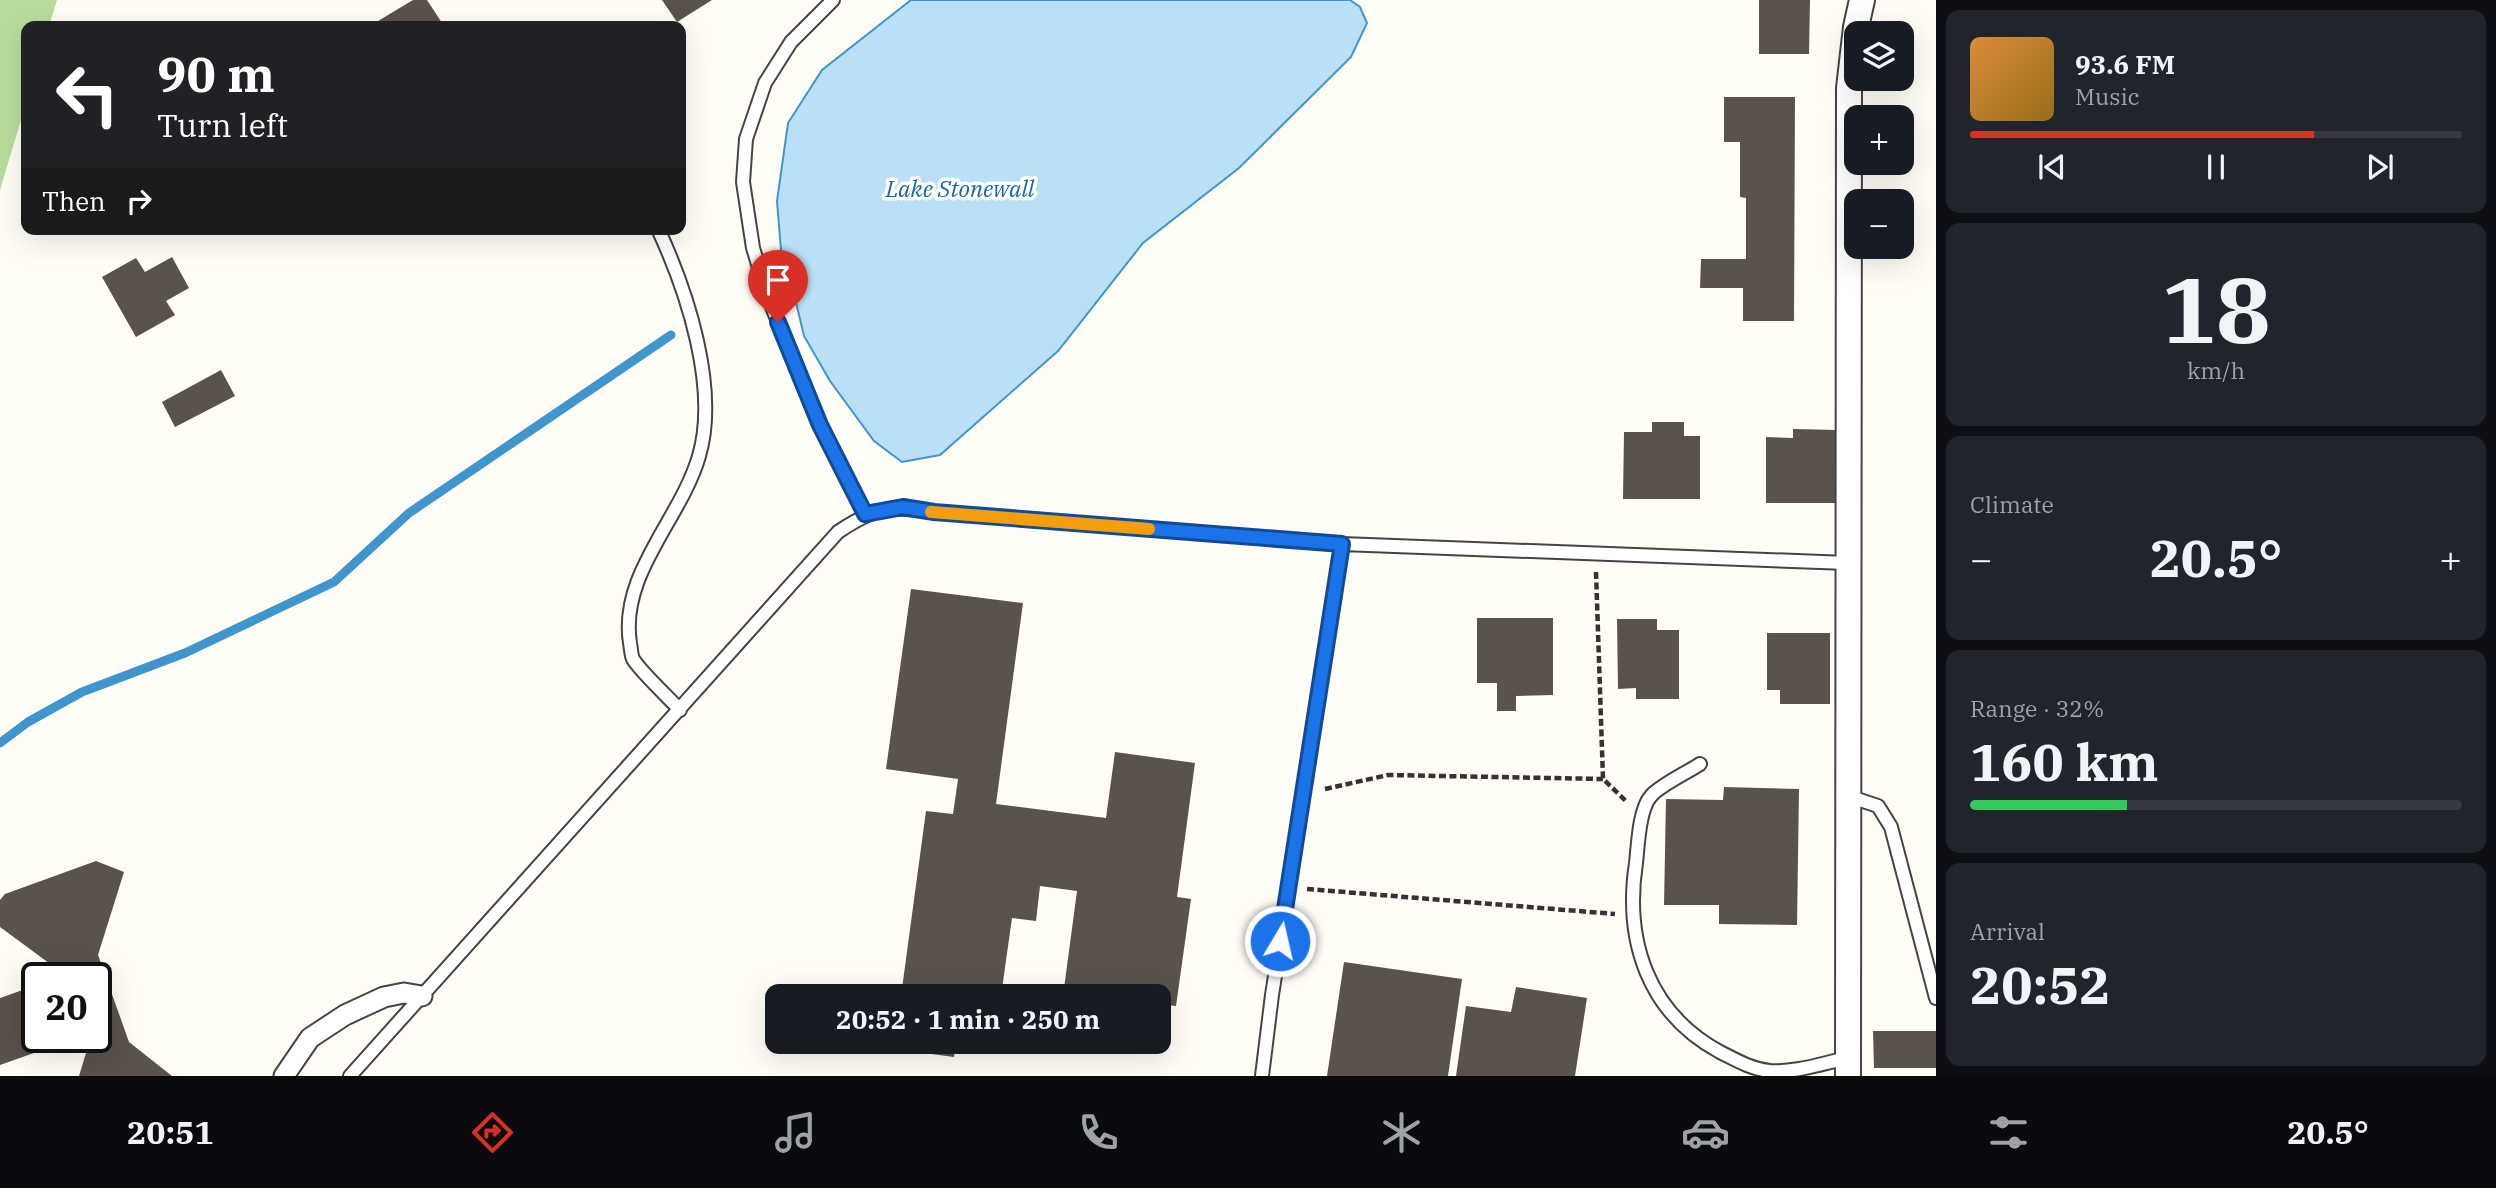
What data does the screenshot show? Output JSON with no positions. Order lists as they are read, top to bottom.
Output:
{
  "water": ["Lake Stonewall"],
  "page": {
    "map_buttons": ["+", "−"],
    "turn": ["90 m", "Turn left"],
    "song": ["93.6 FM", "Music"],
    "then": "Then",
    "tile": [
      ["18", "km/h"],
      "Climate",
      ["Range · 32%", "160 km"],
      ["Arrival", "20:52"]
    ],
    "heat": ["−", "20.5°", "+"],
    "limit": "20",
    "trip": "20:52 · 1 min · 250 m",
    "tabs": ["20:51", "20.5°"]
  }
}
